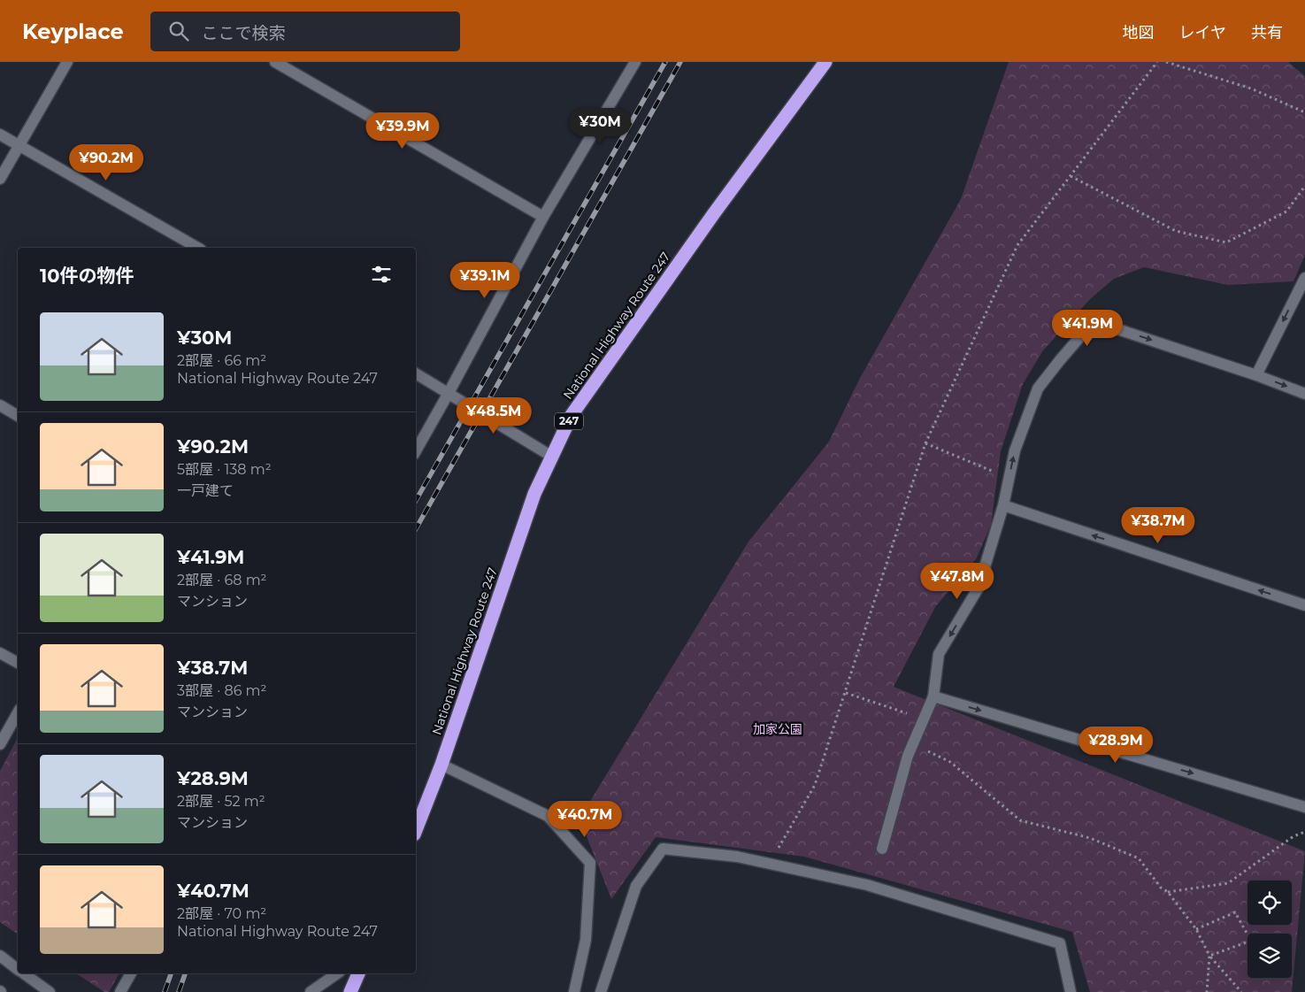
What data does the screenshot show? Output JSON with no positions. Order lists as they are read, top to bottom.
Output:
{
  "streets": {
    "highway": ["National Highway Route 247", "247"]
  },
  "parks": ["加家公園"],
  "page": {
    "header": "Keyplace",
    "search": "ここで検索",
    "nav": ["地図", "レイヤ", "共有"],
    "price": [
      "¥30M",
      "¥39.9M",
      "¥90.2M",
      "¥39.1M",
      "¥41.9M",
      "¥48.5M",
      "¥38.7M",
      "¥47.8M",
      "¥28.9M",
      "¥40.7M"
    ],
    "heading": "10件の物件",
    "list": [
      {
        "name": "¥30M",
        "note": "2部屋 · 66 m² · National Highway Route 247"
      },
      {
        "name": "¥90.2M",
        "note": "5部屋 · 138 m² · 一戸建て"
      },
      {
        "name": "¥41.9M",
        "note": "2部屋 · 68 m² · マンション"
      },
      {
        "name": "¥38.7M",
        "note": "3部屋 · 86 m² · マンション"
      },
      {
        "name": "¥28.9M",
        "note": "2部屋 · 52 m² · マンション"
      },
      {
        "name": "¥40.7M",
        "note": "2部屋 · 70 m² · National Highway Route 247"
      }
    ]
  }
}
